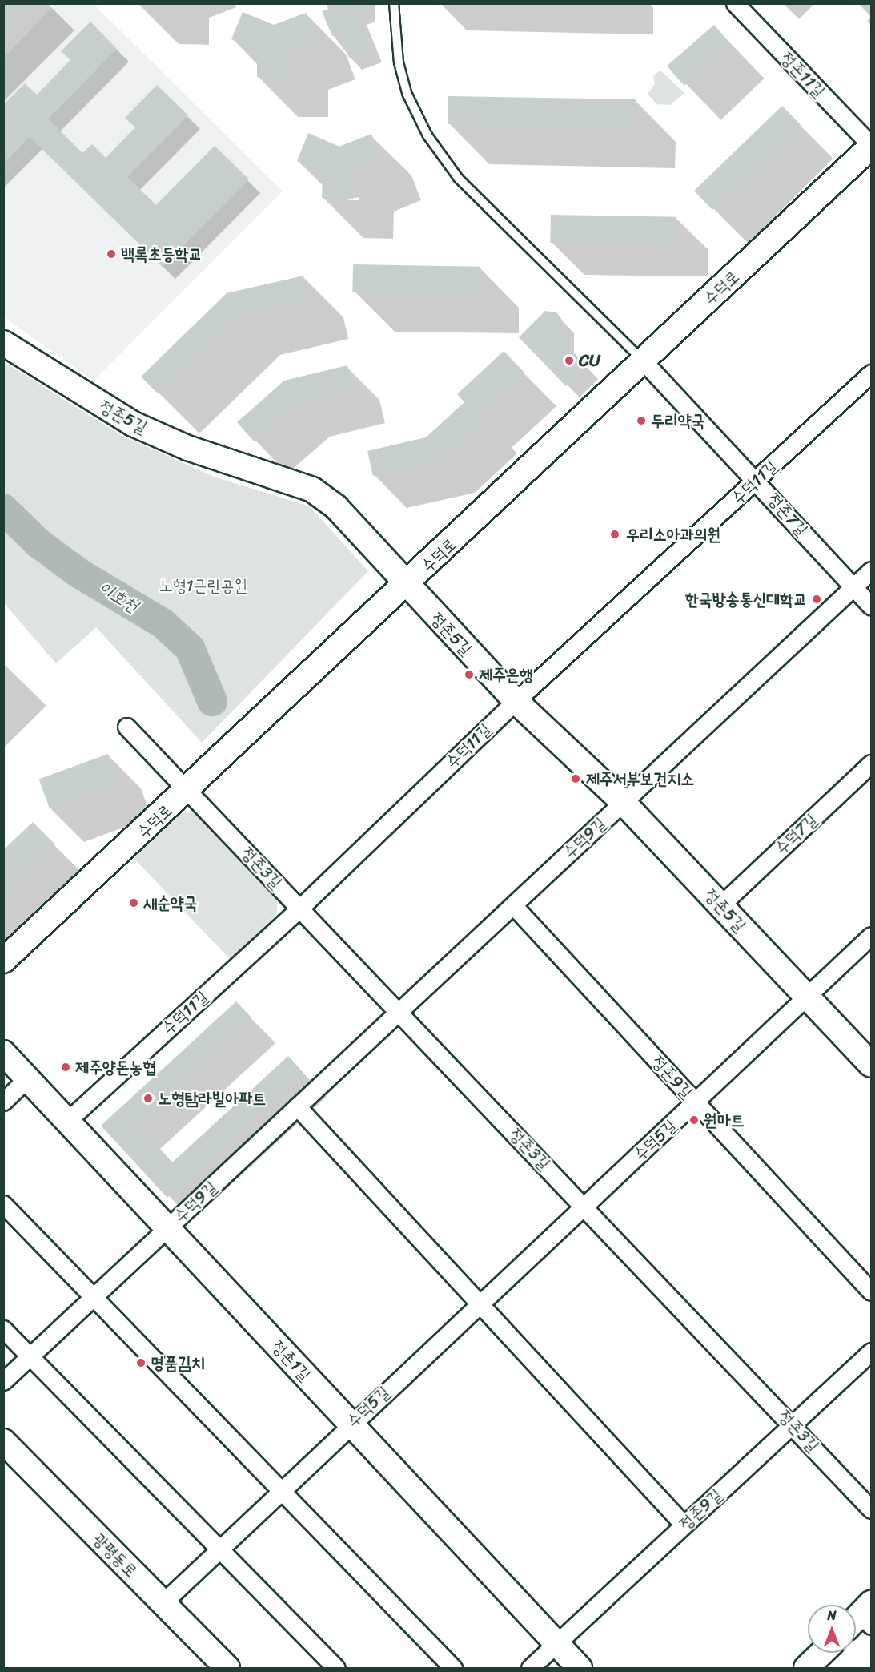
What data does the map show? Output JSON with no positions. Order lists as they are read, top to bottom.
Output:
{
  "streets": {
    "street": [
      "정존11길",
      "수덕로",
      "정존5길",
      "수덕11길",
      "정존7길",
      "수덕7길",
      "수덕9길",
      "정존3길",
      "정존9길",
      "수덕5길",
      "정존1길",
      "광평동로"
    ]
  },
  "crossings": [
    ["정존11길", "수덕로"],
    ["수덕로", "정존5길"],
    ["수덕로", "정존7길"],
    ["수덕로", "정존3길"],
    ["정존5길", "수덕11길"],
    ["정존5길", "수덕7길"],
    ["정존5길", "수덕9길"],
    ["정존5길", "수덕5길"],
    ["수덕11길", "정존7길"],
    ["수덕11길", "정존3길"],
    ["수덕11길", "정존1길"],
    ["정존7길", "수덕9길"],
    ["수덕9길", "정존3길"],
    ["수덕9길", "정존9길"],
    ["수덕9길", "정존1길"],
    ["정존3길", "정존9길"],
    ["정존3길", "수덕5길"],
    ["정존9길", "수덕5길"],
    ["정존9길", "정존1길"],
    ["수덕5길", "정존1길"],
    ["수덕5길", "광평동로"]
  ],
  "water": ["이호천"],
  "parks": ["노형1근린공원"],
  "places": [
    "백록초등학교",
    "CU",
    "두리약국",
    "우리소아과의원",
    "한국방송통신대학교",
    "제주은행",
    "제주서부보건지소",
    "새순약국",
    "제주양돈농협",
    "노형탐라빌아파트",
    "원마트",
    "명품김치"
  ],
  "north": "top"
}
